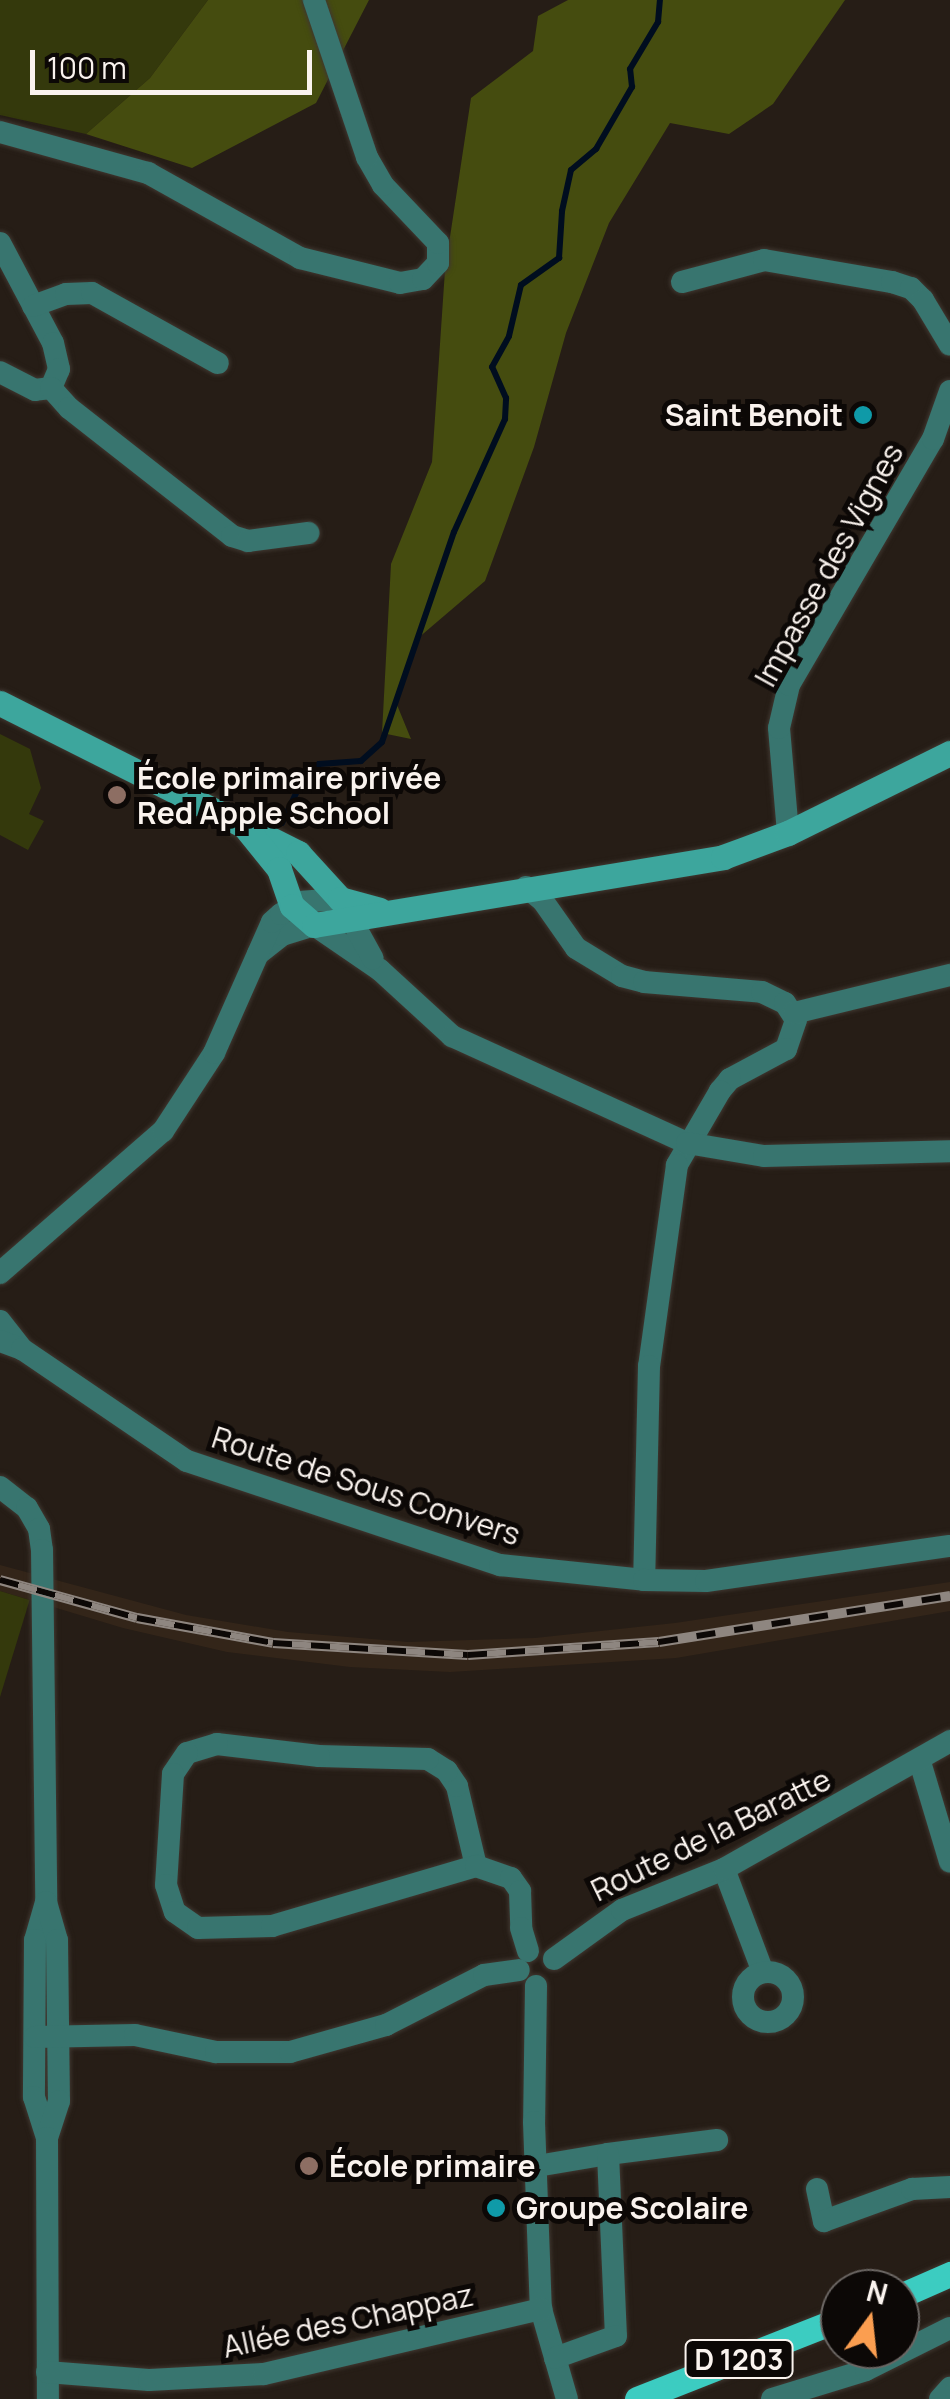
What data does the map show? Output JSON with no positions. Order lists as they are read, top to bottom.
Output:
{
  "streets": {
    "main road": ["D 1203"],
    "street": [
      "Impasse des Vignes",
      "Route de Sous Convers",
      "Route de la Baratte",
      "Allée des Chappaz"
    ]
  },
  "places": [
    "Saint Benoit",
    "École primaire privée Red Apple School",
    "École primaire",
    "Groupe Scolaire"
  ],
  "scale_bar": "100 m",
  "north": "top"
}
